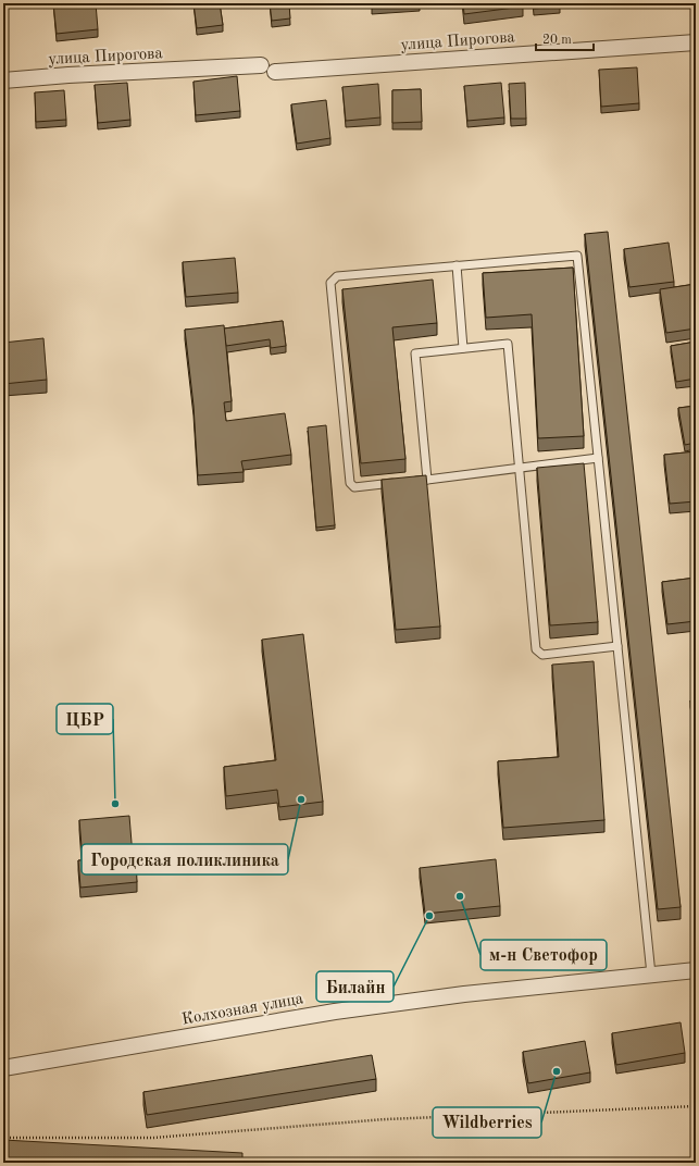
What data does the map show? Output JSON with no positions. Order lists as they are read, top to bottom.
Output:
{
  "streets": {
    "street": ["улица Пирогова", "Колхозная улица"]
  },
  "places": [
    "Городская поликлиника",
    "ЦБР",
    "м-н Светофор",
    "Билайн",
    "Wildberries"
  ],
  "scale_bar": "20 m"
}
